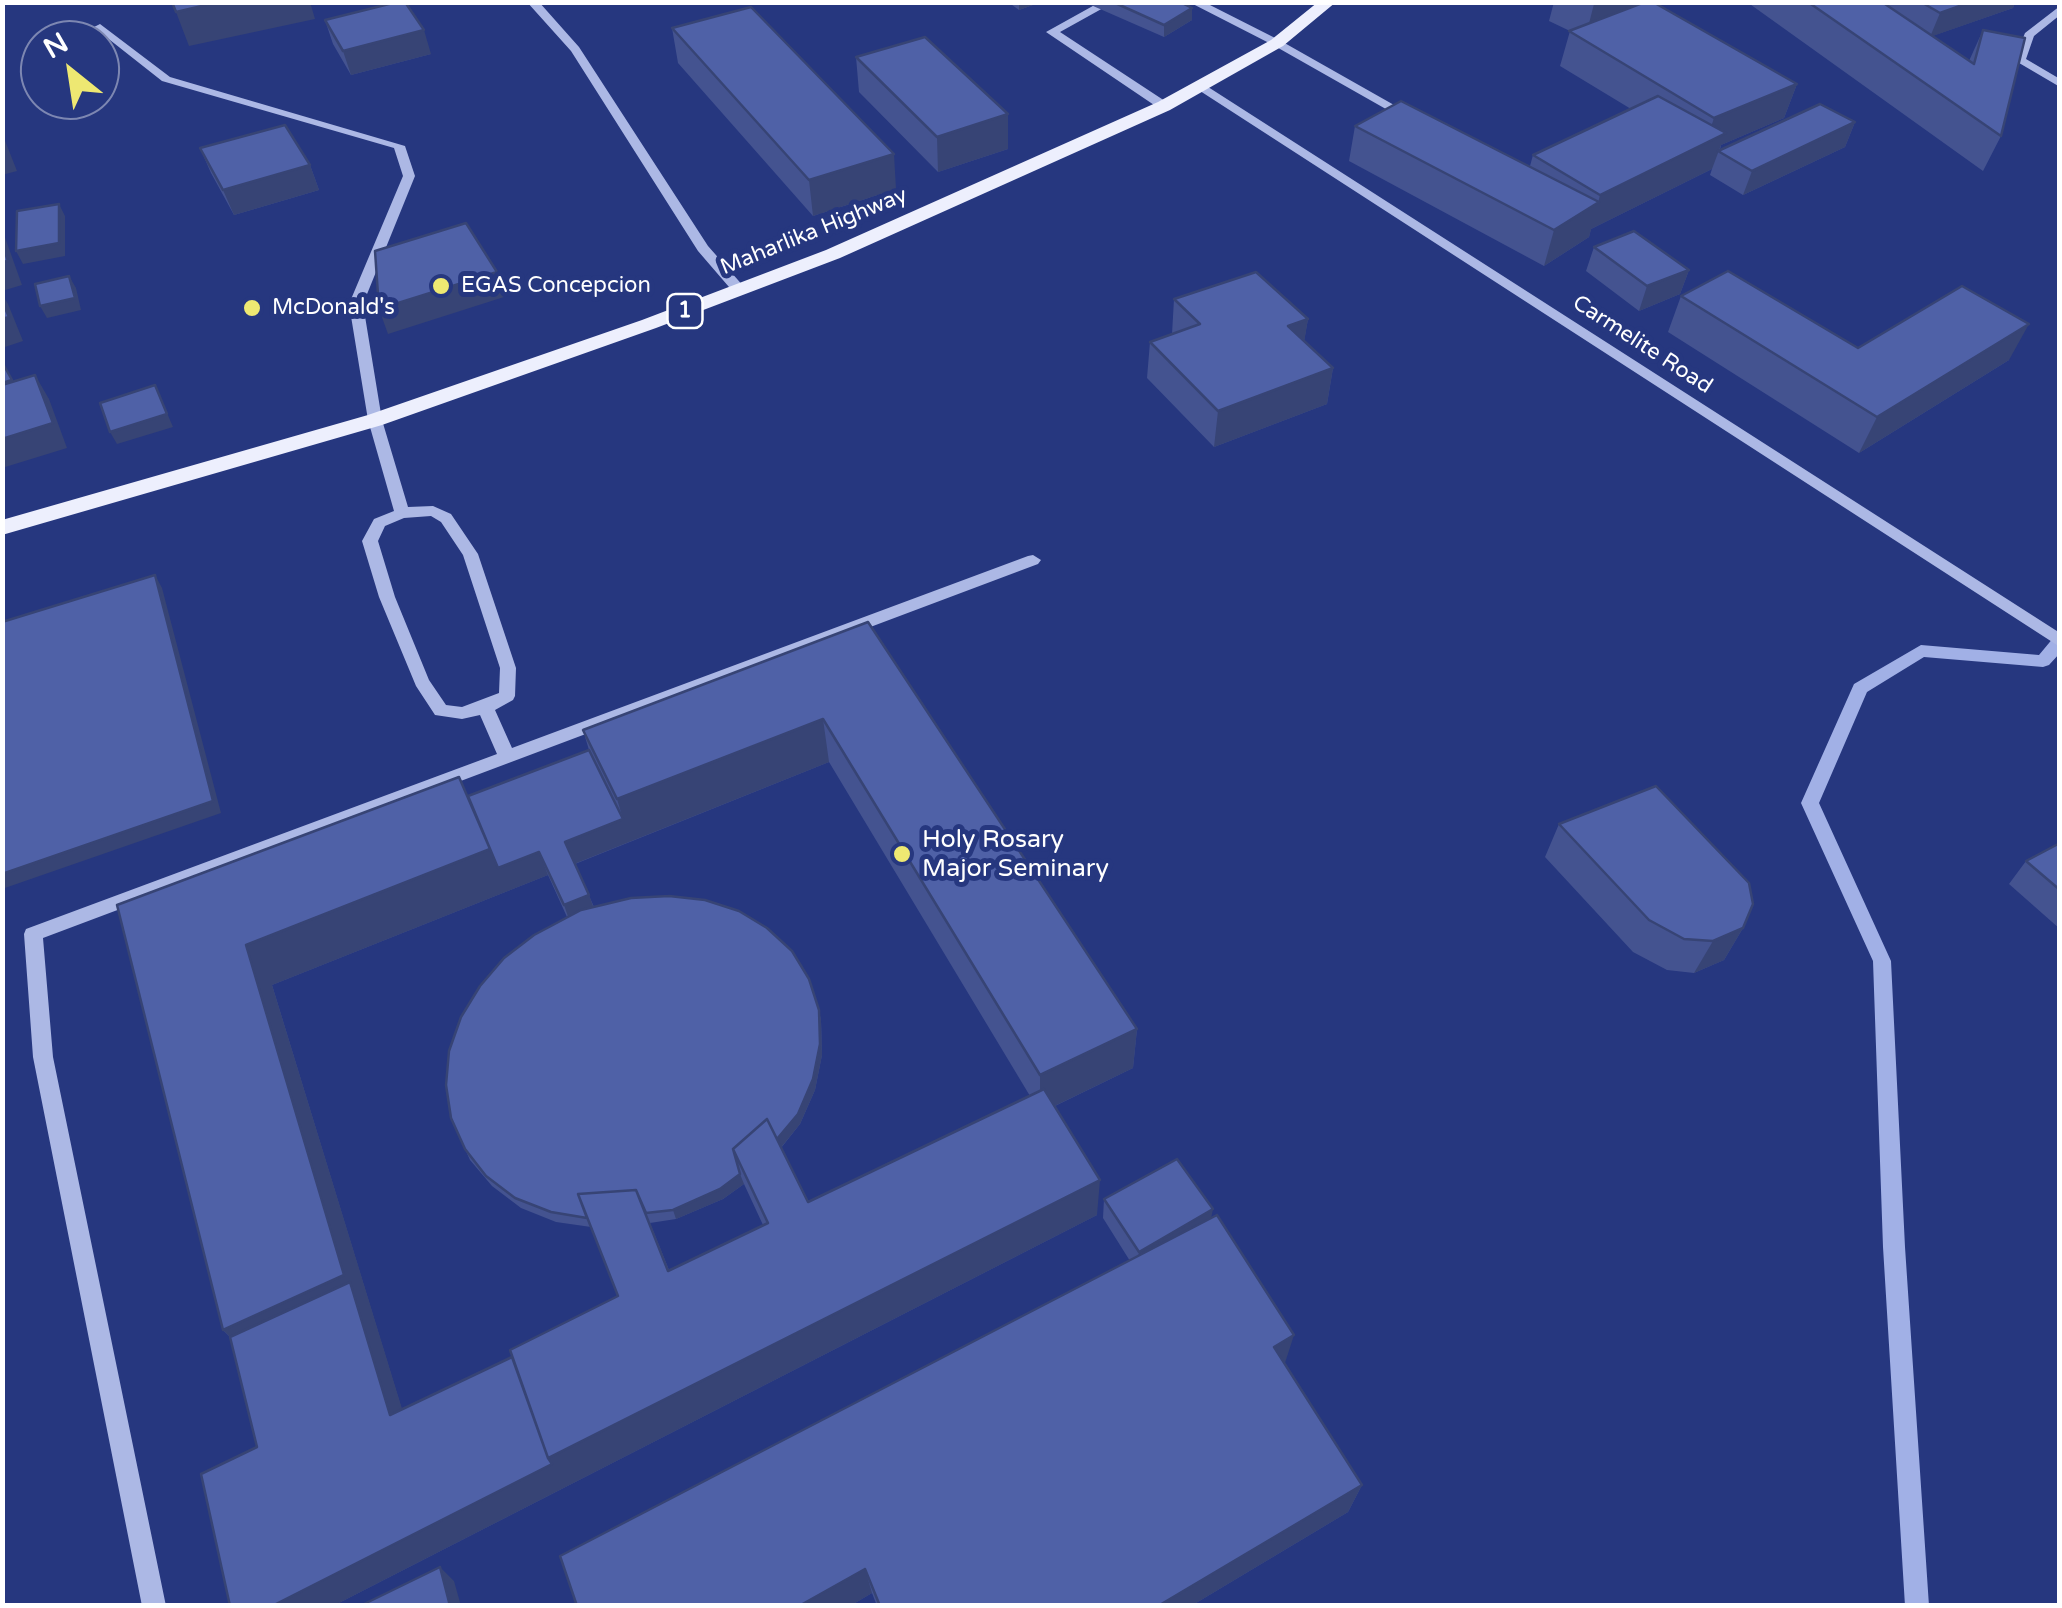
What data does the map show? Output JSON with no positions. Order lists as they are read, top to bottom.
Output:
{
  "streets": {
    "main road": ["Maharlika Highway", "1"],
    "street": ["Carmelite Road"]
  },
  "crossings": [
    ["Maharlika Highway", "Carmelite Road"]
  ],
  "places": ["EGAS Concepcion", "McDonald's", "Holy Rosary Major Seminary"],
  "north": "top left"
}
